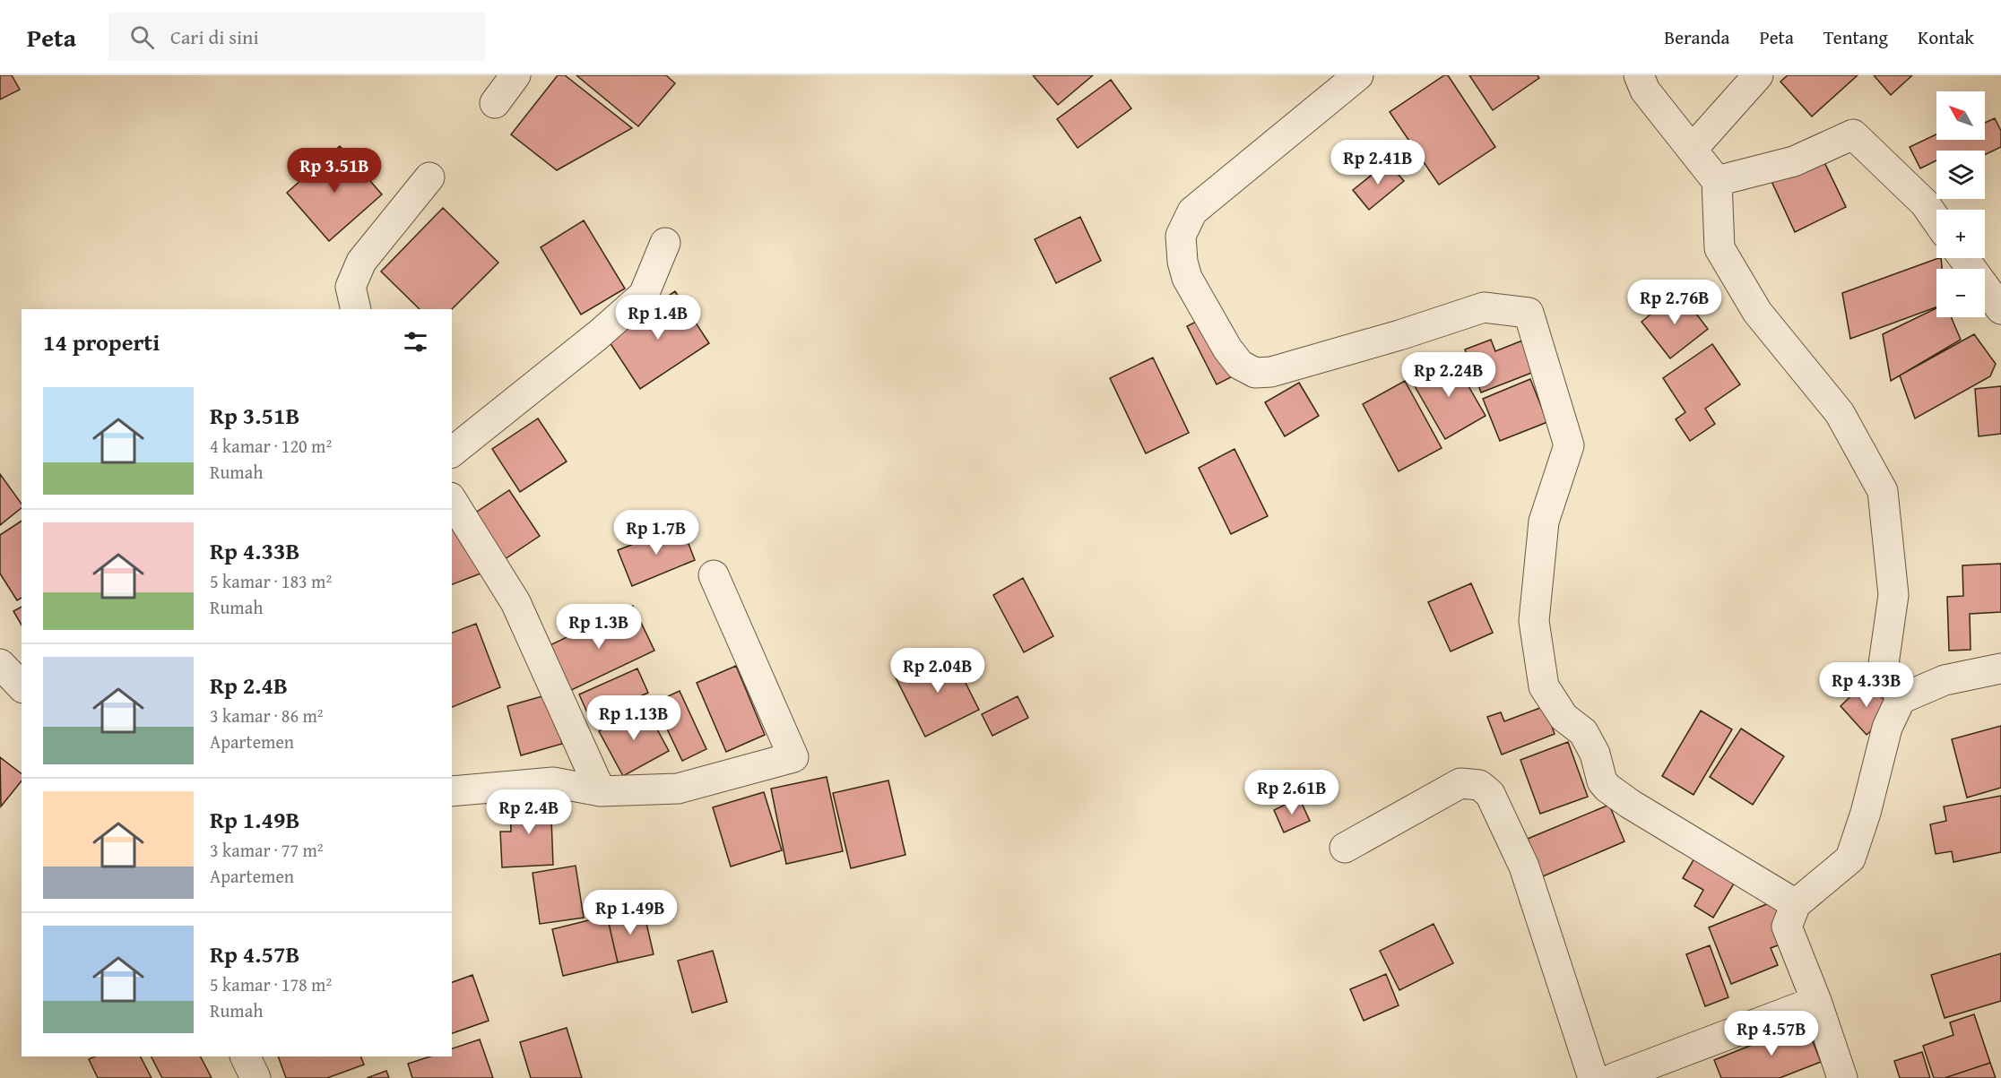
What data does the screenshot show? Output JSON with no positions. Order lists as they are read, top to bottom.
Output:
{
  "north": "top left",
  "page": {
    "header": "Peta",
    "search": "Cari di sini",
    "nav": [
      "Beranda",
      "Peta",
      "Tentang",
      "Kontak"
    ],
    "map_buttons": ["+", "−"],
    "price": [
      "Rp 2.41B",
      "Rp 3.51B",
      "Rp 2.76B",
      "Rp 1.4B",
      "Rp 2.24B",
      "Rp 1.7B",
      "Rp 1.3B",
      "Rp 2.04B",
      "Rp 4.33B",
      "Rp 1.13B",
      "Rp 2.61B",
      "Rp 2.4B",
      "Rp 1.49B",
      "Rp 4.57B"
    ],
    "heading": "14 properti",
    "list": [
      {
        "name": "Rp 3.51B",
        "note": "4 kamar · 120 m² · Rumah"
      },
      {
        "name": "Rp 4.33B",
        "note": "5 kamar · 183 m² · Rumah"
      },
      {
        "name": "Rp 2.4B",
        "note": "3 kamar · 86 m² · Apartemen"
      },
      {
        "name": "Rp 1.49B",
        "note": "3 kamar · 77 m² · Apartemen"
      },
      {
        "name": "Rp 4.57B",
        "note": "5 kamar · 178 m² · Rumah"
      }
    ]
  }
}
